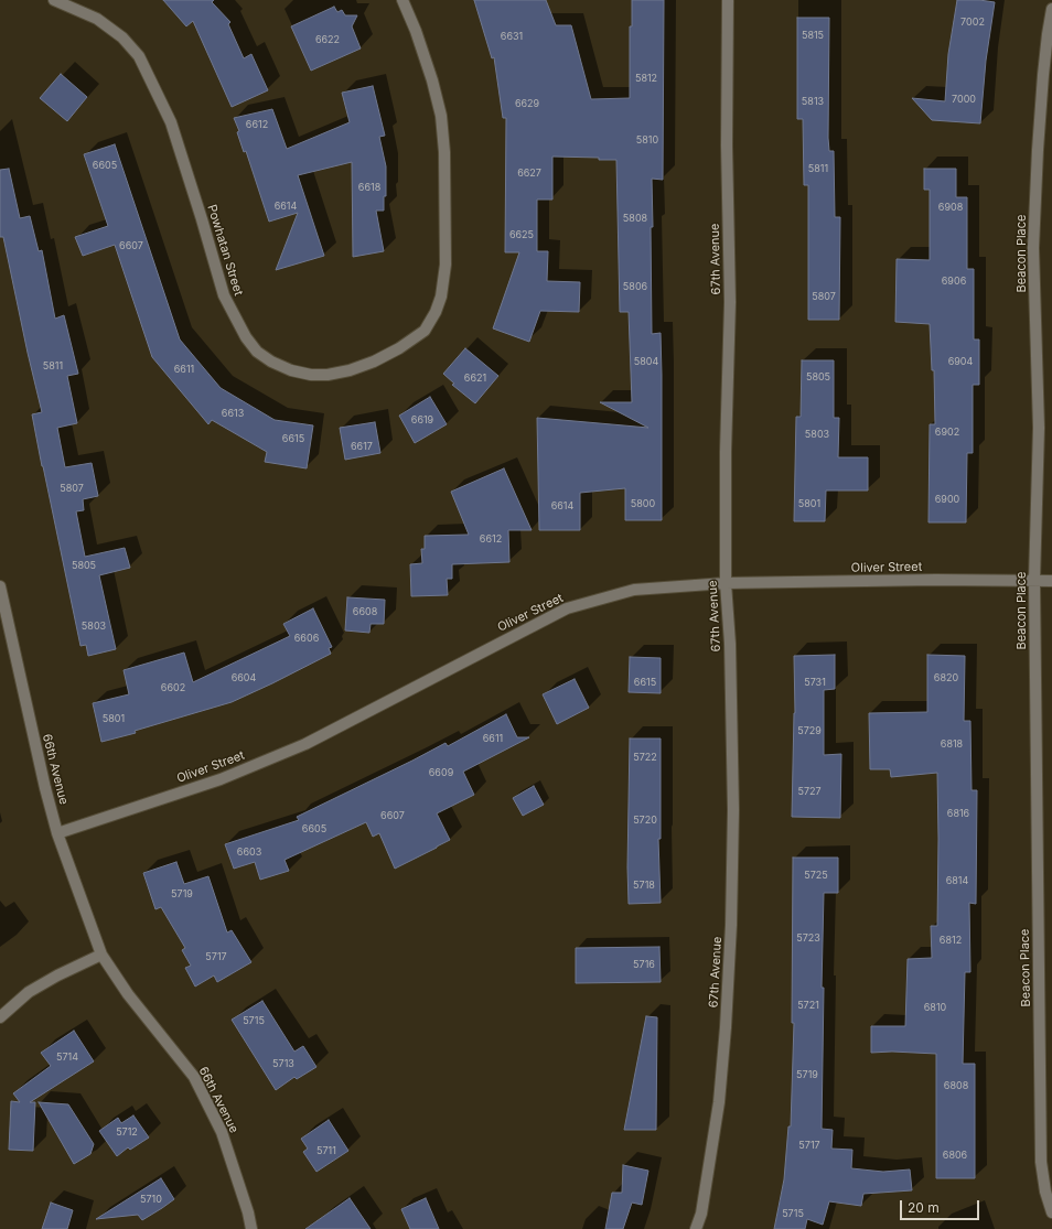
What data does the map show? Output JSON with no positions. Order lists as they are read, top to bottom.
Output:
{
  "streets": {
    "street": [
      "Powhatan Street",
      "Beacon Place",
      "67th Avenue",
      "Oliver Street",
      "66th Avenue"
    ]
  },
  "crossings": [
    ["Beacon Place", "Oliver Street"],
    ["67th Avenue", "Oliver Street"],
    ["Oliver Street", "66th Avenue"]
  ],
  "house_numbers": [
    "7002",
    "5815",
    "6631",
    "6622",
    "5812",
    "7000",
    "5813",
    "6629",
    "6612",
    "5810",
    "6605",
    "5811",
    "6627",
    "6618",
    "6614",
    "6908",
    "5808",
    "6625",
    "6607",
    "6906",
    "5806",
    "5807",
    "5804",
    "6904",
    "5811",
    "6611",
    "5805",
    "6621",
    "6613",
    "6619",
    "6902",
    "5803",
    "6615",
    "6617",
    "5807",
    "6900",
    "5800",
    "5801",
    "6614",
    "6612",
    "5805",
    "6608",
    "5803",
    "6606",
    "6604",
    "6820",
    "6615",
    "5731",
    "6602",
    "5801",
    "5729",
    "6611",
    "6818",
    "5722",
    "6609",
    "5727",
    "6816",
    "6607",
    "5720",
    "6605",
    "6603",
    "5725",
    "6814",
    "5718",
    "5719",
    "5723",
    "6812",
    "5717",
    "5716",
    "5721",
    "6810",
    "5715",
    "5714",
    "5713",
    "5719",
    "6808",
    "5712",
    "5717",
    "5711",
    "6806",
    "5710",
    "5715"
  ],
  "scale_bar": "20 m"
}
